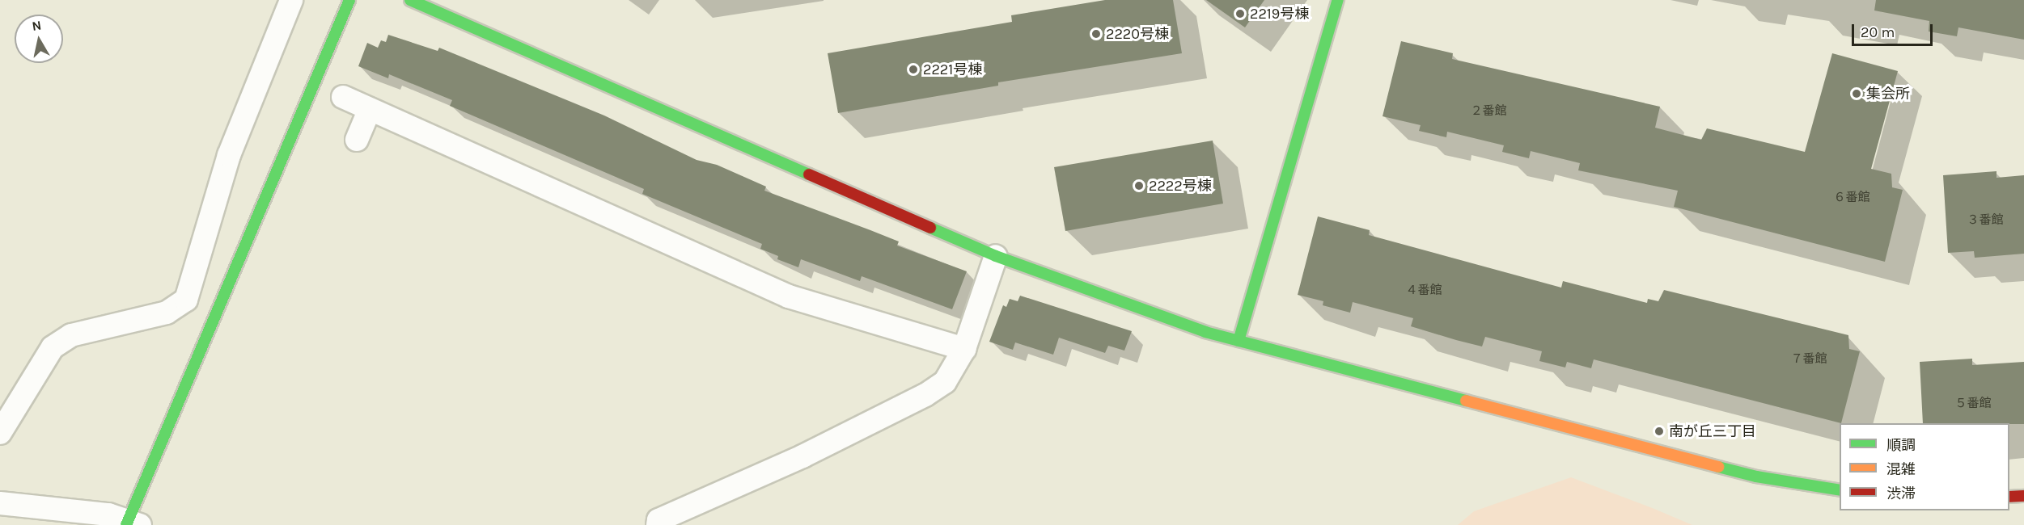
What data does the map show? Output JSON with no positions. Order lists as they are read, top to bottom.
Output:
{
  "places": [
    "2219号棟",
    "2220号棟",
    "2221号棟",
    "集会所",
    "2222号棟",
    "南が丘三丁目"
  ],
  "house_numbers": [
    "２番館",
    "６番館",
    "３番館",
    "４番館",
    "７番館",
    "５番館"
  ],
  "legend": ["順調", "混雑", "渋滞"],
  "scale_bar": "20 m",
  "north": "top"
}
